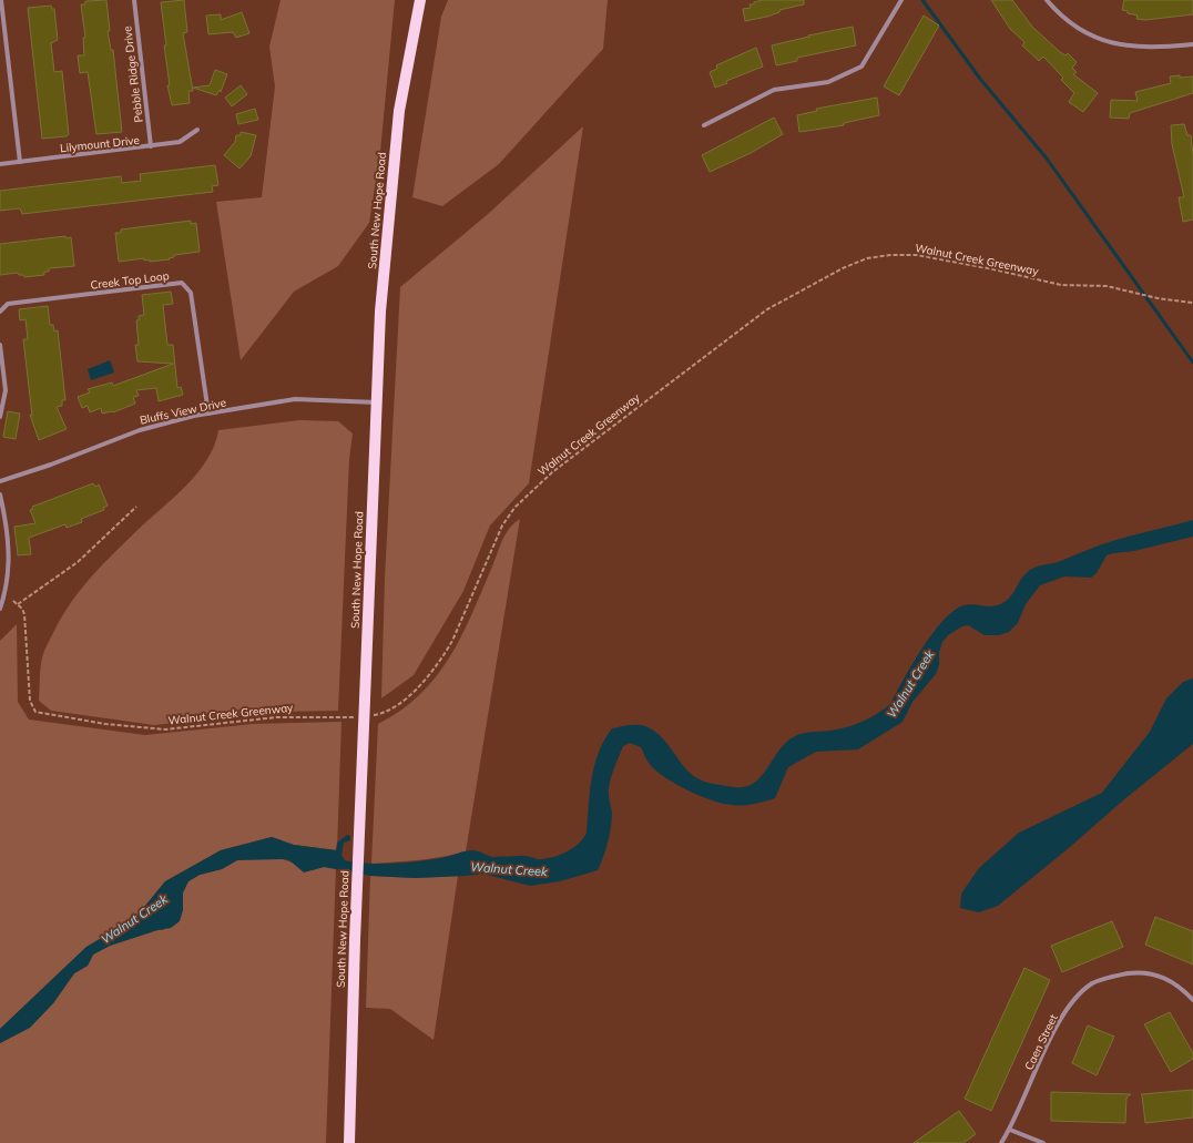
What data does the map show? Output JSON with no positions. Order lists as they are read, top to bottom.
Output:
{
  "streets": {
    "main road": ["South New Hope Road"],
    "street": [
      "Pebble Ridge Drive",
      "Lilymount Drive",
      "Creek Top Loop",
      "Bluffs View Drive",
      "Caen Street"
    ],
    "path": ["Walnut Creek Greenway"]
  },
  "crossings": [
    ["Pebble Ridge Drive", "Lilymount Drive"],
    ["South New Hope Road", "Bluffs View Drive"],
    ["Creek Top Loop", "Bluffs View Drive"]
  ],
  "water": ["Walnut Creek"]
}
